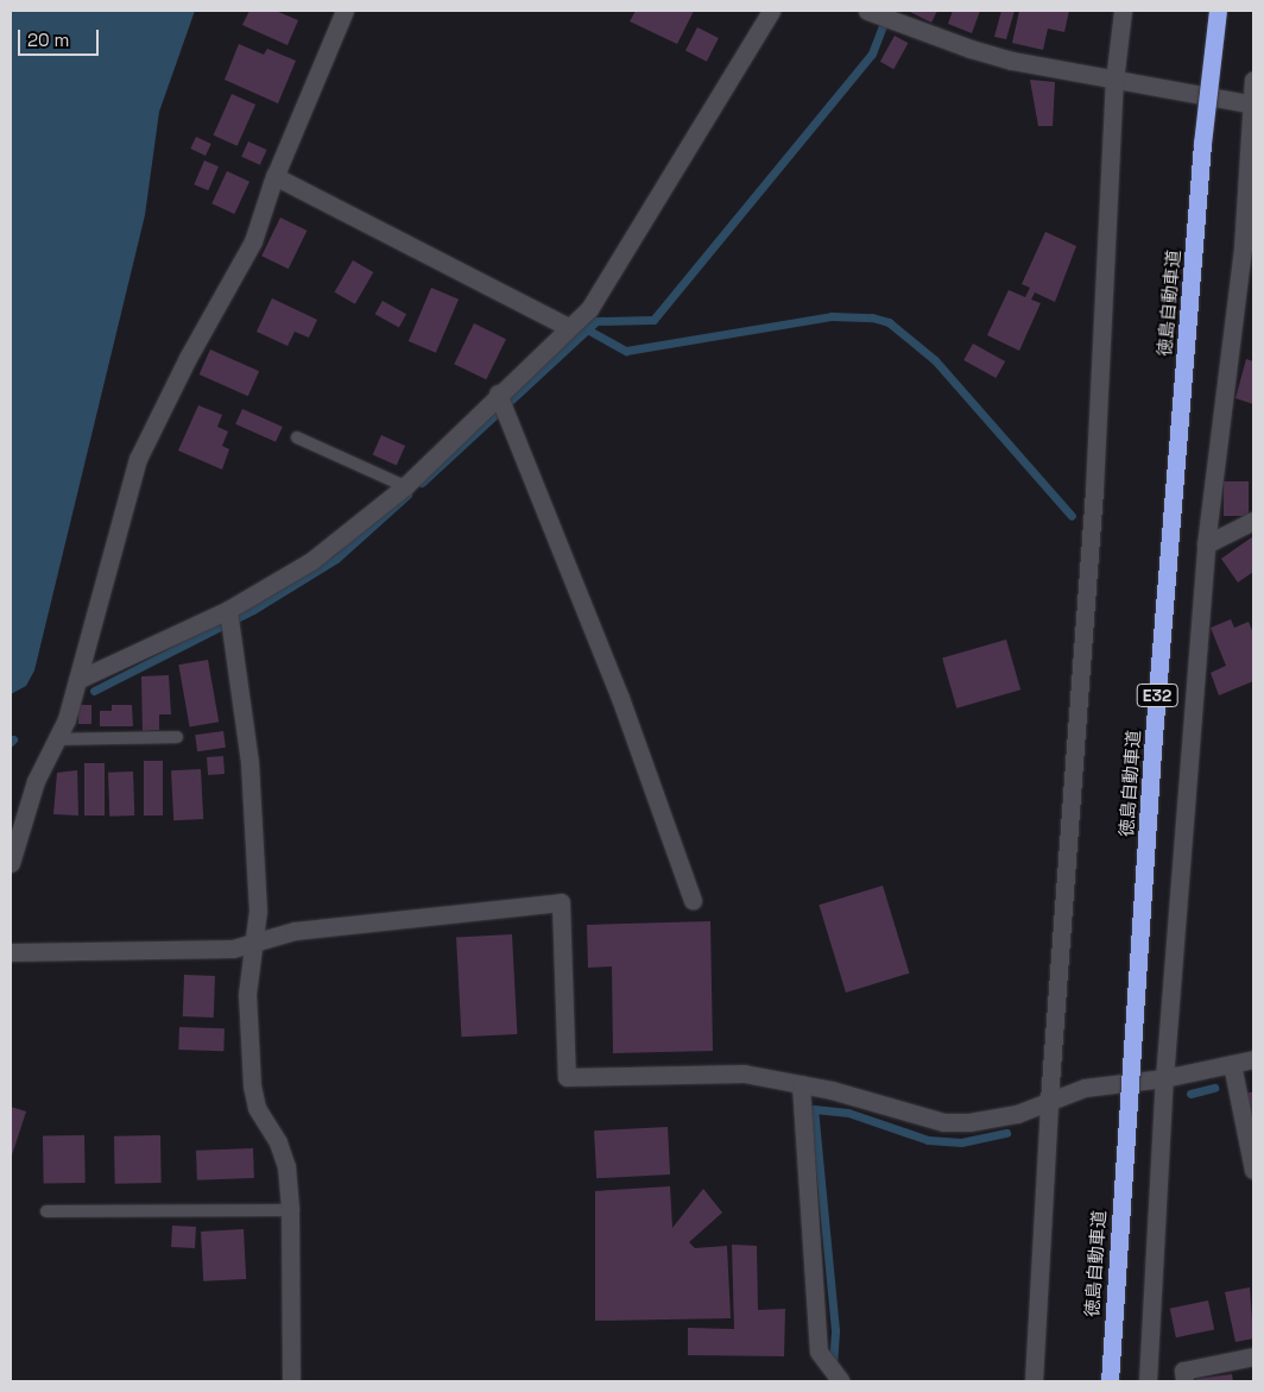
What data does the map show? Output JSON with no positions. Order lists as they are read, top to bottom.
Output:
{
  "streets": {
    "highway": ["徳島自動車道", "E32"]
  },
  "scale_bar": "20 m"
}
